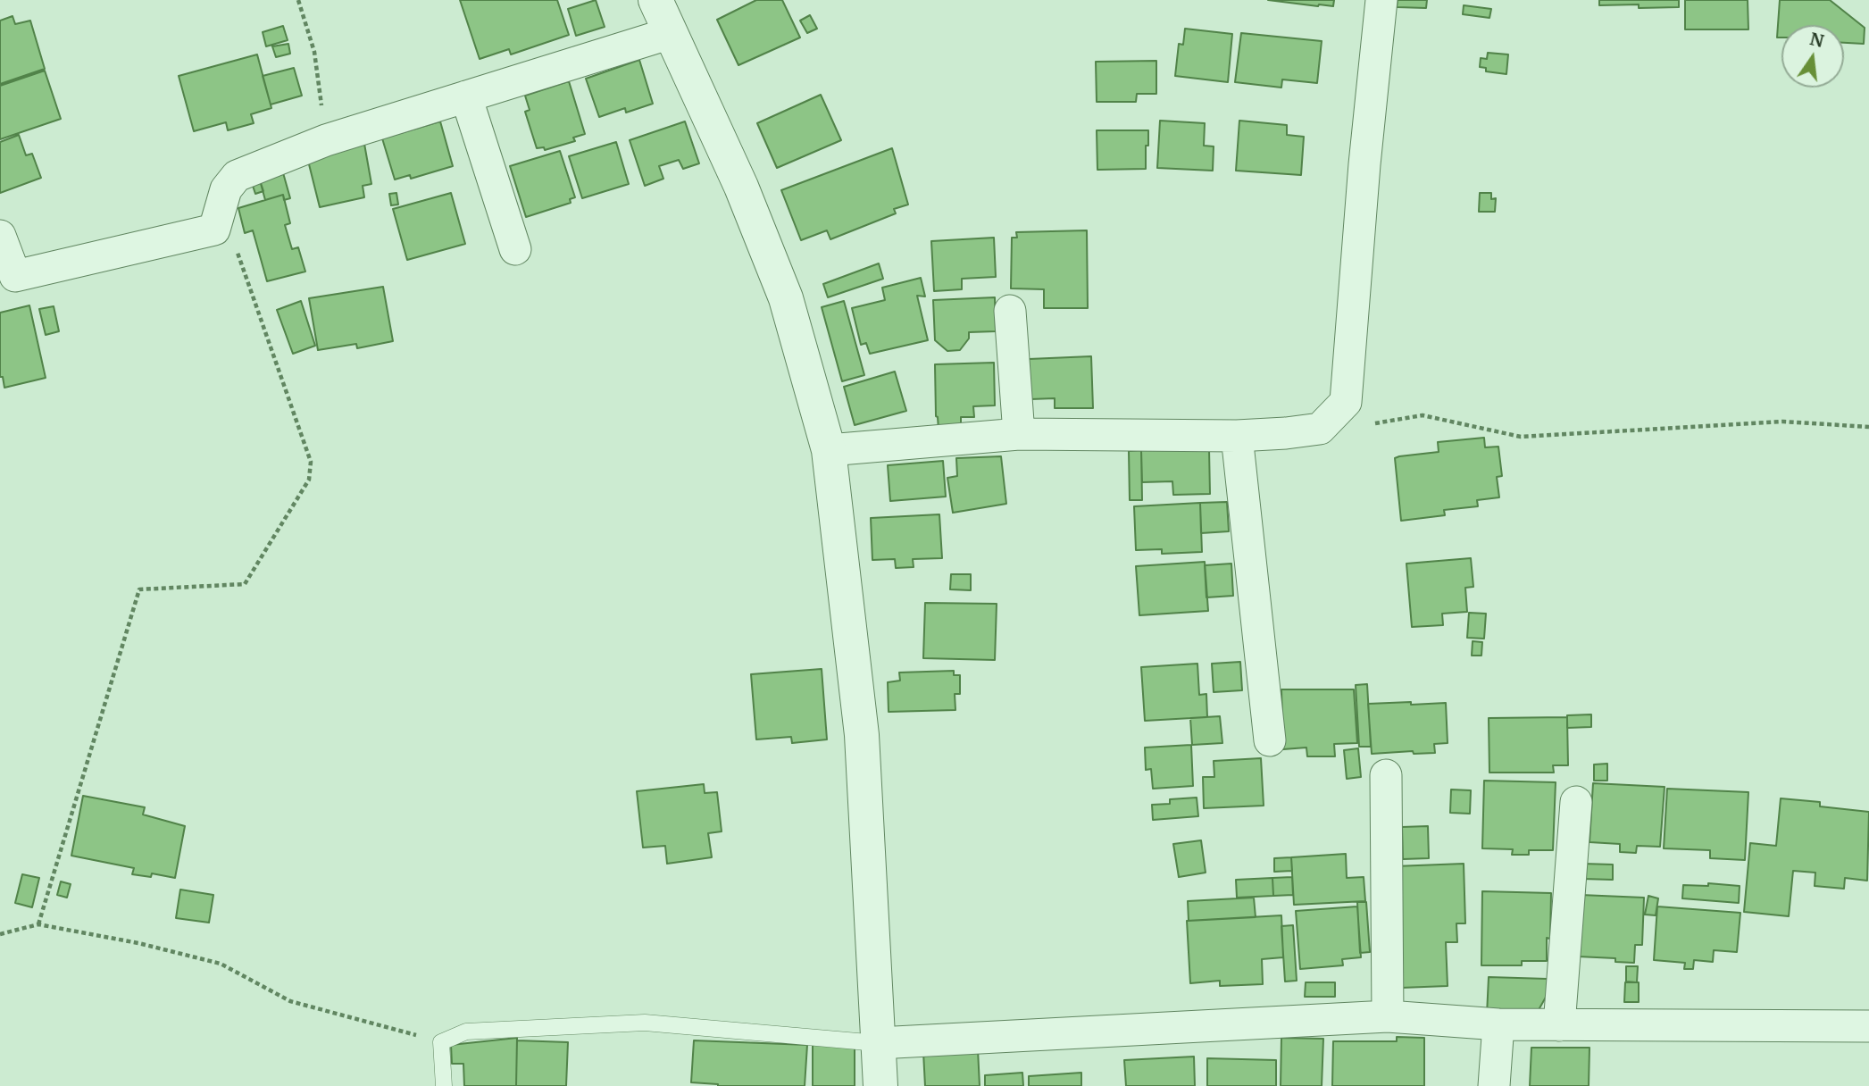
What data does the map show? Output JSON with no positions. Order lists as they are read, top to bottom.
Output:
{
  "north": "top"
}
